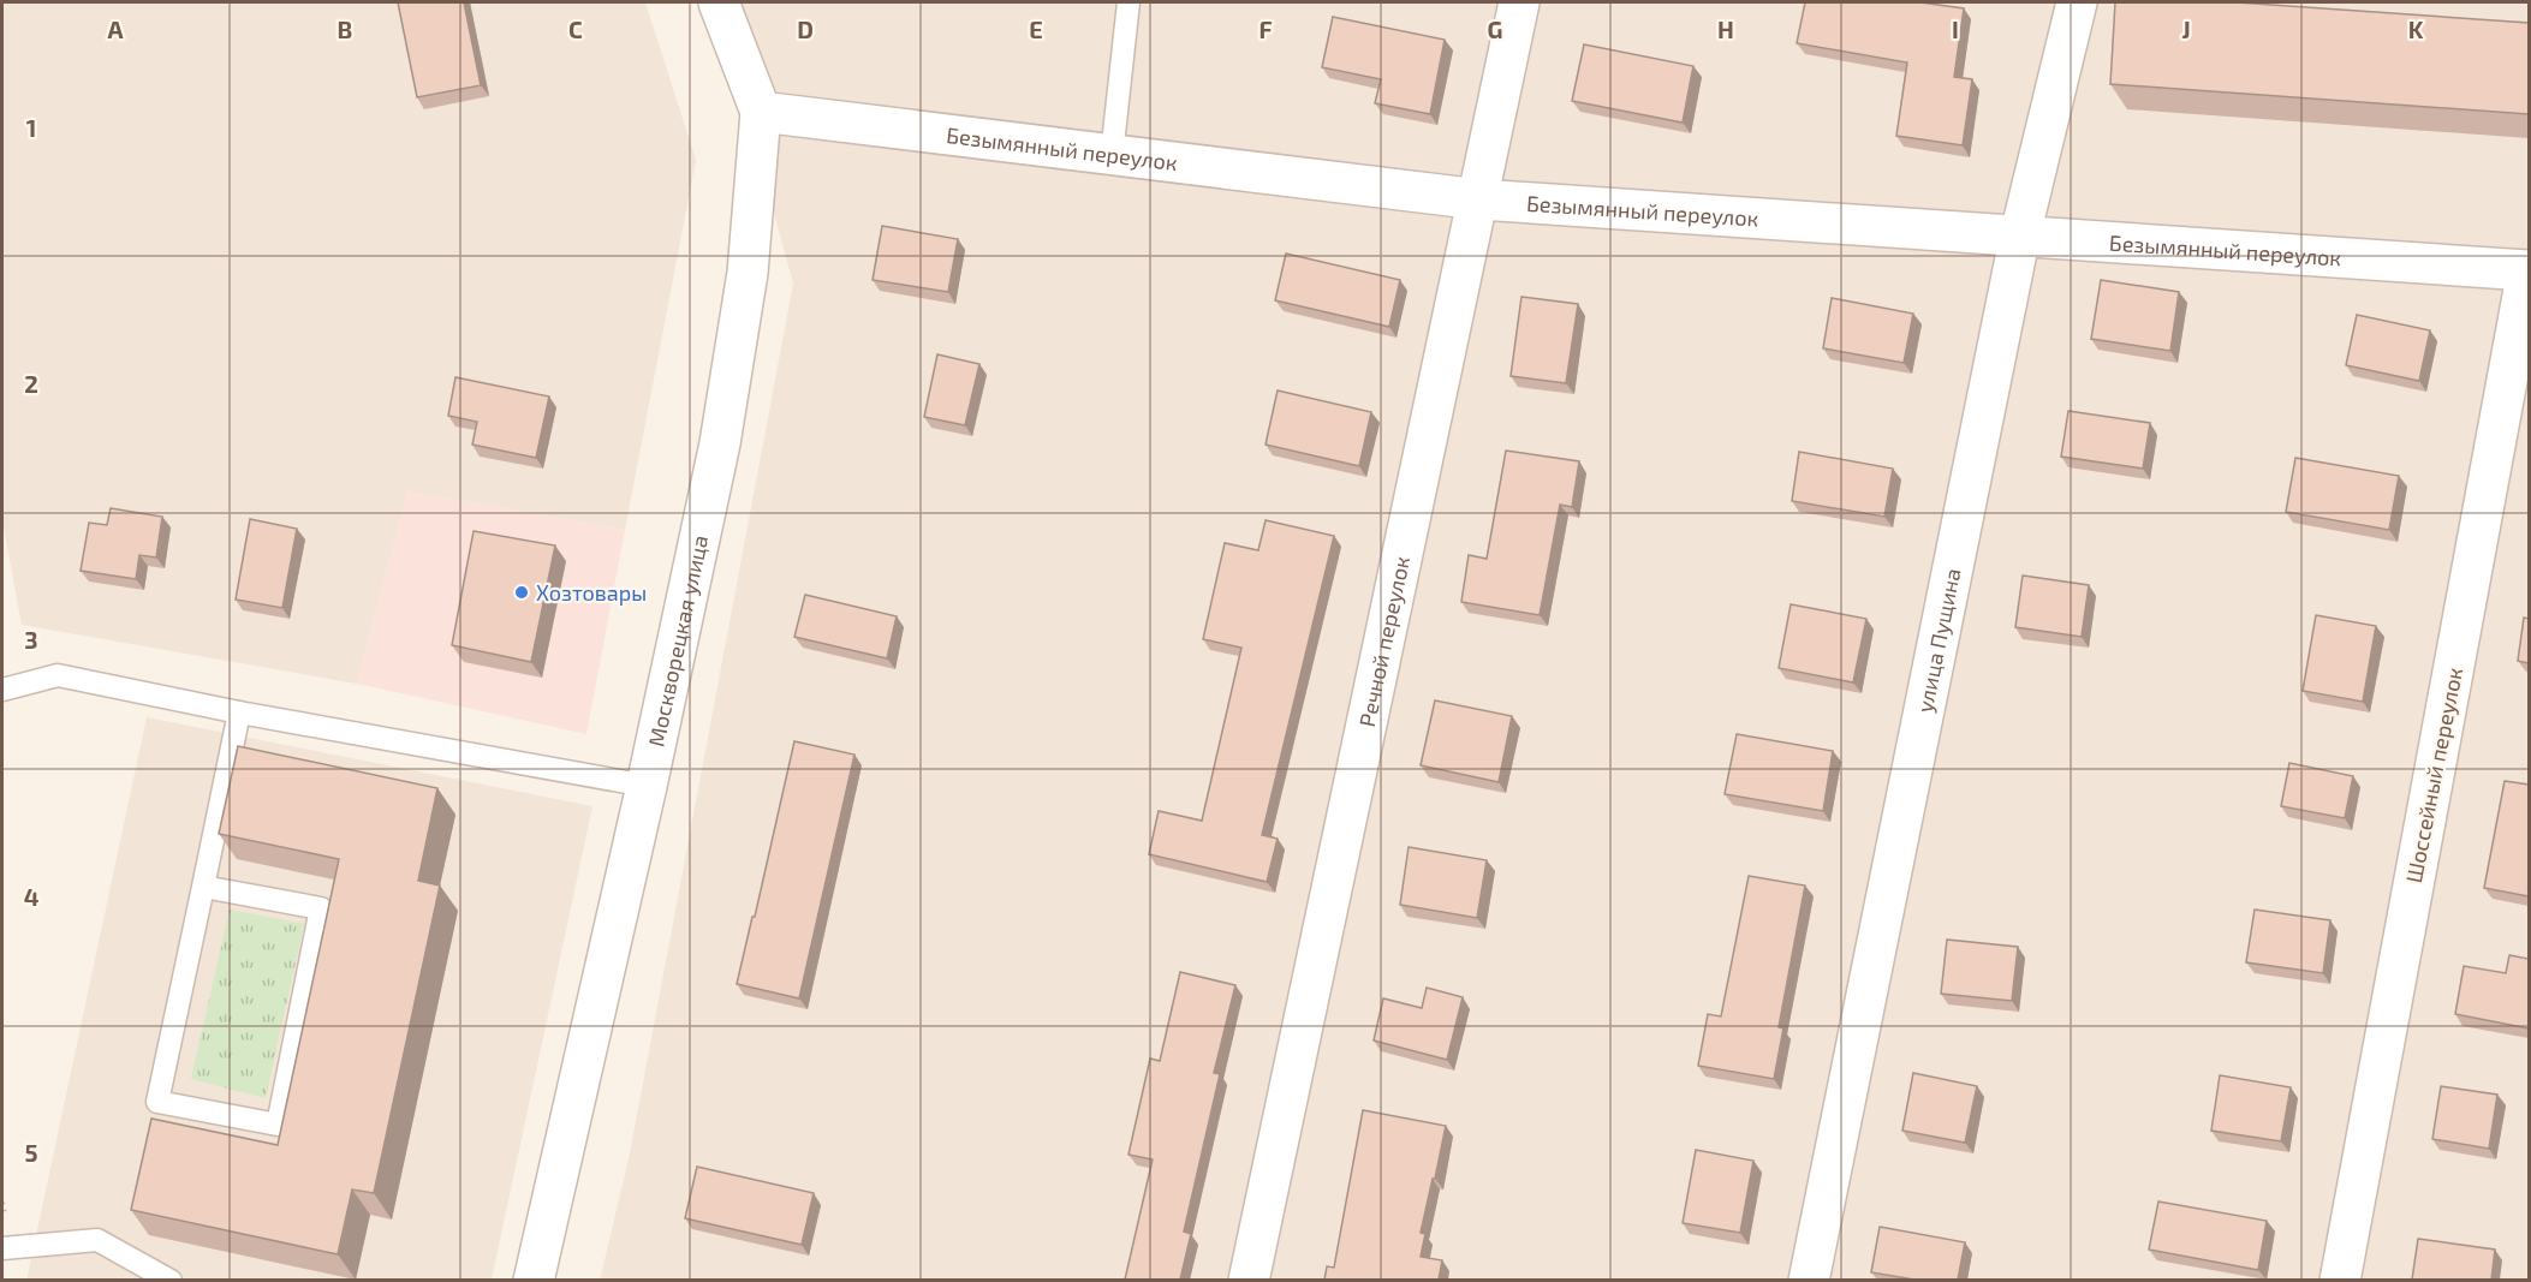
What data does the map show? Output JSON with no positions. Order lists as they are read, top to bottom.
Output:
{
  "streets": {
    "street": [
      "Безымянный переулок",
      "улица Пущина",
      "Москворецкая улица",
      "Речной переулок",
      "Шоссейный переулок"
    ]
  },
  "crossings": [
    ["Безымянный переулок", "улица Пущина"],
    ["Безымянный переулок", "Москворецкая улица"],
    ["Безымянный переулок", "Речной переулок"],
    ["Безымянный переулок", "Шоссейный переулок"]
  ],
  "places": ["Хозтовары"],
  "grid": {
    "columns": [
      "A",
      "B",
      "C",
      "D",
      "E",
      "F",
      "G",
      "H",
      "I",
      "J",
      "K"
    ],
    "rows": [
      "1",
      "2",
      "3",
      "4",
      "5"
    ]
  }
}
